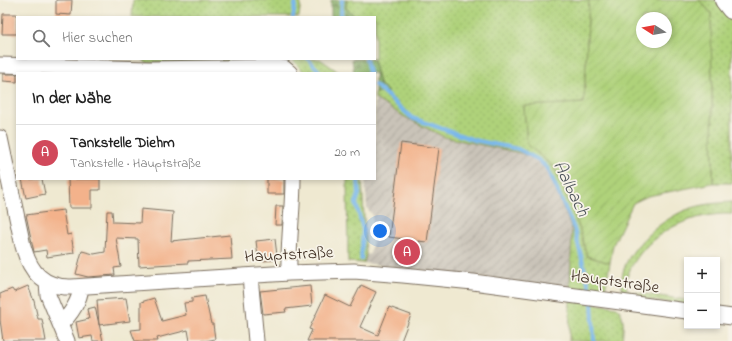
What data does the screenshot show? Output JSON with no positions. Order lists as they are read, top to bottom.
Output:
{
  "streets": {
    "street": ["Hauptstraße"]
  },
  "water": ["Aalbach"],
  "north": "left",
  "page": {
    "search": "Hier suchen",
    "heading": "In der Nähe",
    "list": [
      {
        "mark": "A",
        "name": "Tankstelle Diehm",
        "note": "Tankstelle · Hauptstraße",
        "value": "20 m"
      }
    ],
    "pins": "A",
    "map_buttons": ["+", "−"]
  }
}
